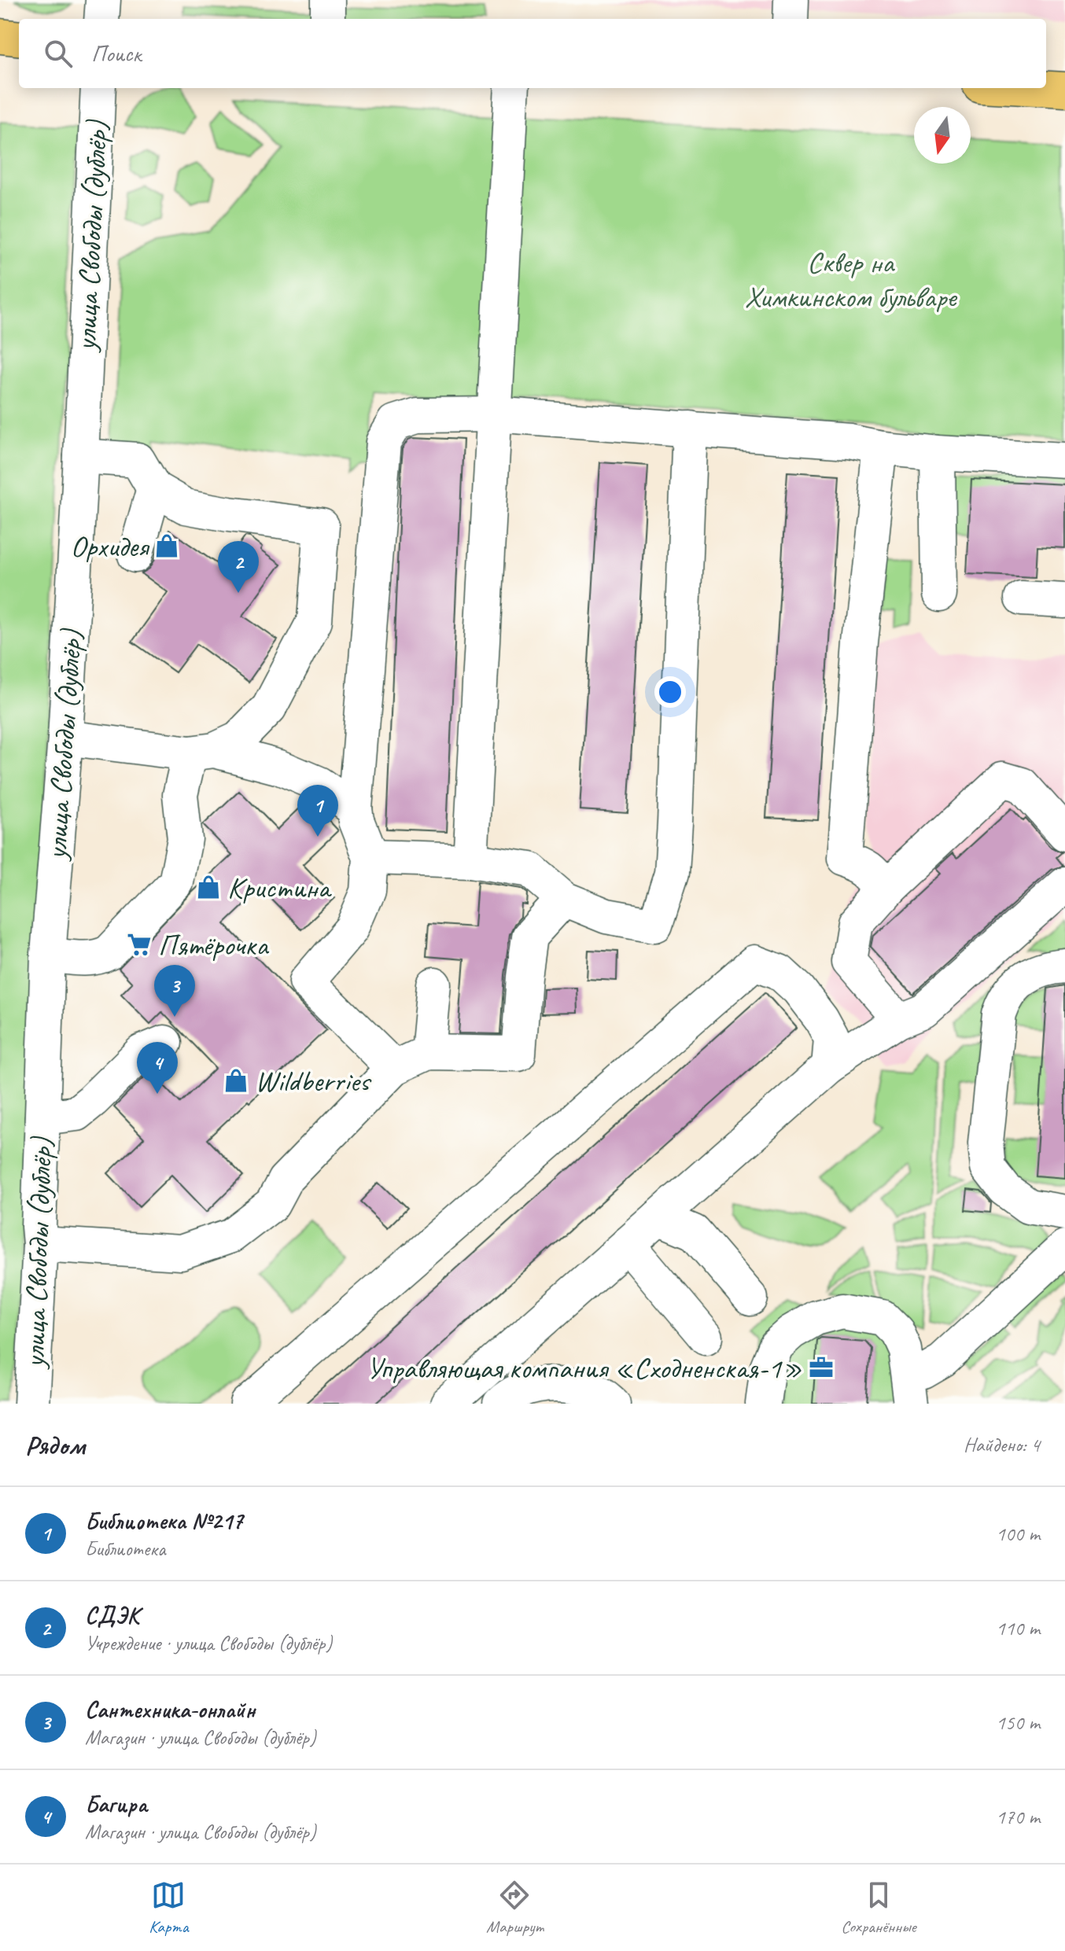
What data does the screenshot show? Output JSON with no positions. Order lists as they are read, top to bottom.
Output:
{
  "streets": {
    "street": ["улица Свободы (дублёр)"]
  },
  "parks": ["Сквер на Химкинском бульваре"],
  "places": {
    "shop": ["Орхидея", "Кристина", "Wildberries"],
    "supermarket": ["Пятёрочка"],
    "office": ["Управляющая компания «Сходненская-1»"]
  },
  "north": "bottom",
  "page": {
    "search": "Поиск",
    "pins": [
      "2",
      "1",
      "3",
      "4"
    ],
    "heading": ["Рядом", "Найдено: 4"],
    "list": [
      {
        "mark": "1",
        "name": "Библиотека №217",
        "note": "Библиотека",
        "value": "100 m"
      },
      {
        "mark": "2",
        "name": "СДЭК",
        "note": "Учреждение · улица Свободы (дублёр)",
        "value": "110 m"
      },
      {
        "mark": "3",
        "name": "Сантехника-онлайн",
        "note": "Магазин · улица Свободы (дублёр)",
        "value": "150 m"
      },
      {
        "mark": "4",
        "name": "Багира",
        "note": "Магазин · улица Свободы (дублёр)",
        "value": "170 m"
      }
    ],
    "nav": ["Карта", "Маршрут", "Сохранённые"]
  }
}
